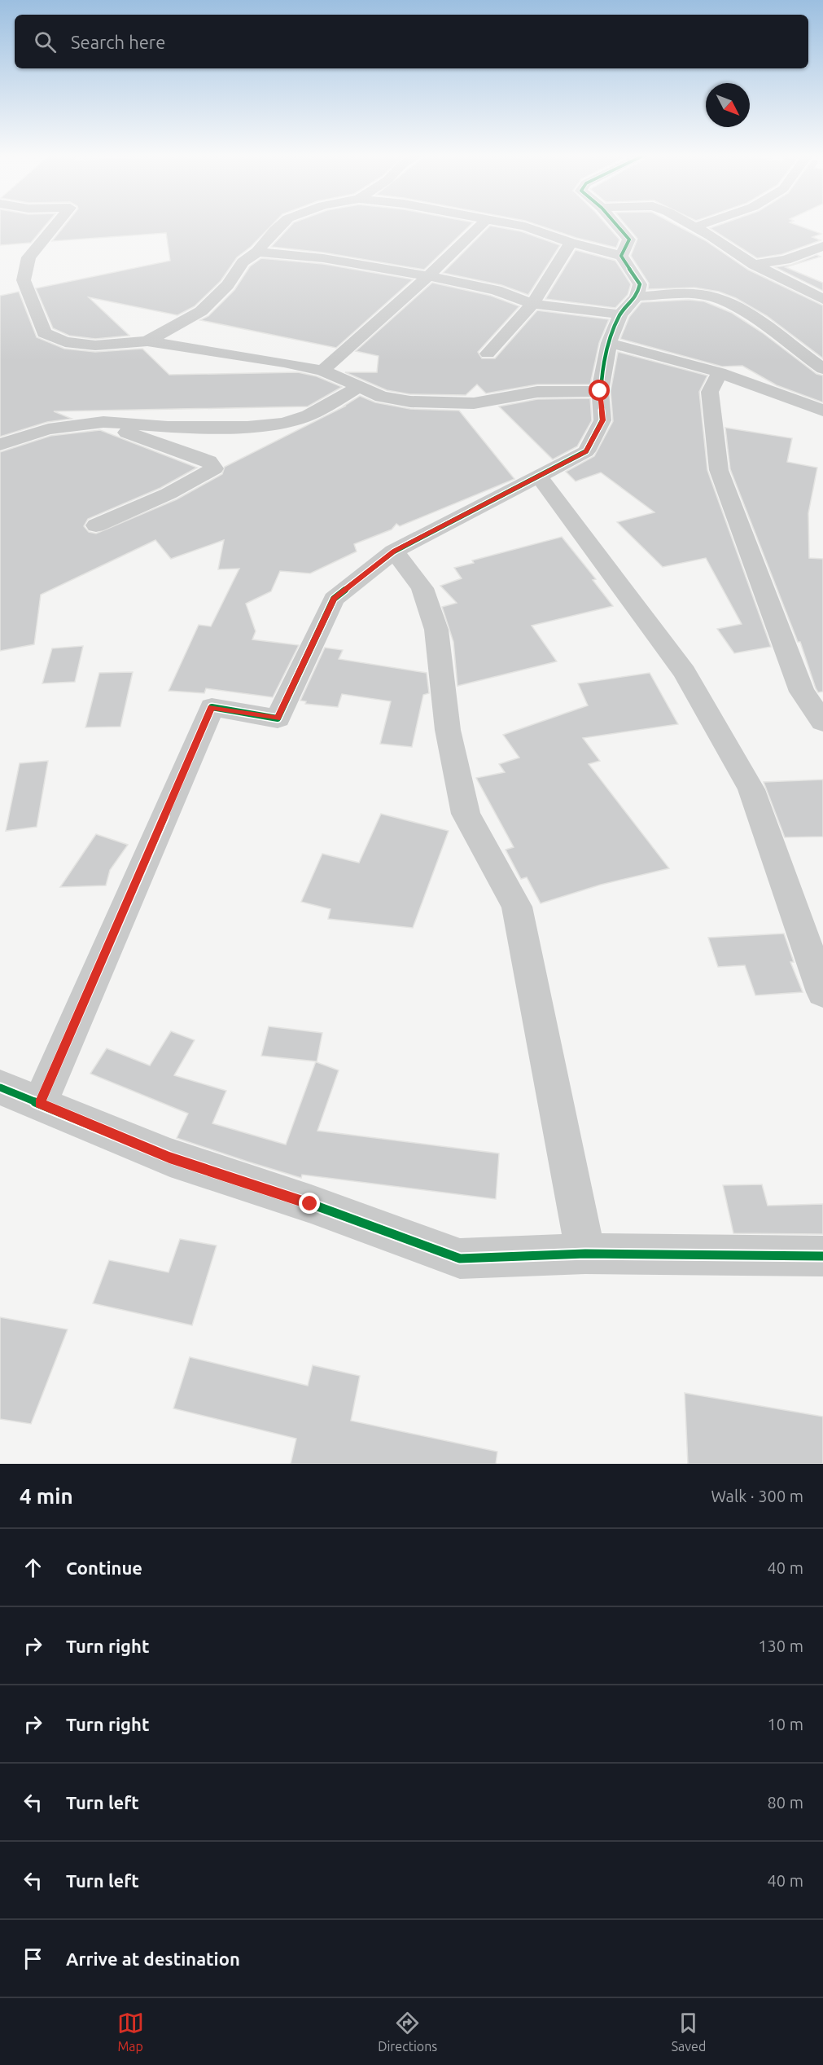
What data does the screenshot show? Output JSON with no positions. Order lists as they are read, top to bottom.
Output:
{
  "north": "bottom right",
  "page": {
    "search": "Search here",
    "heading": ["4 min", "Walk · 300 m"],
    "list": [
      ["Continue", "40 m"],
      ["Turn right", "130 m"],
      ["Turn right", "10 m"],
      ["Turn left", "80 m"],
      ["Turn left", "40 m"],
      "Arrive at destination"
    ],
    "nav": ["Map", "Directions", "Saved"]
  }
}
